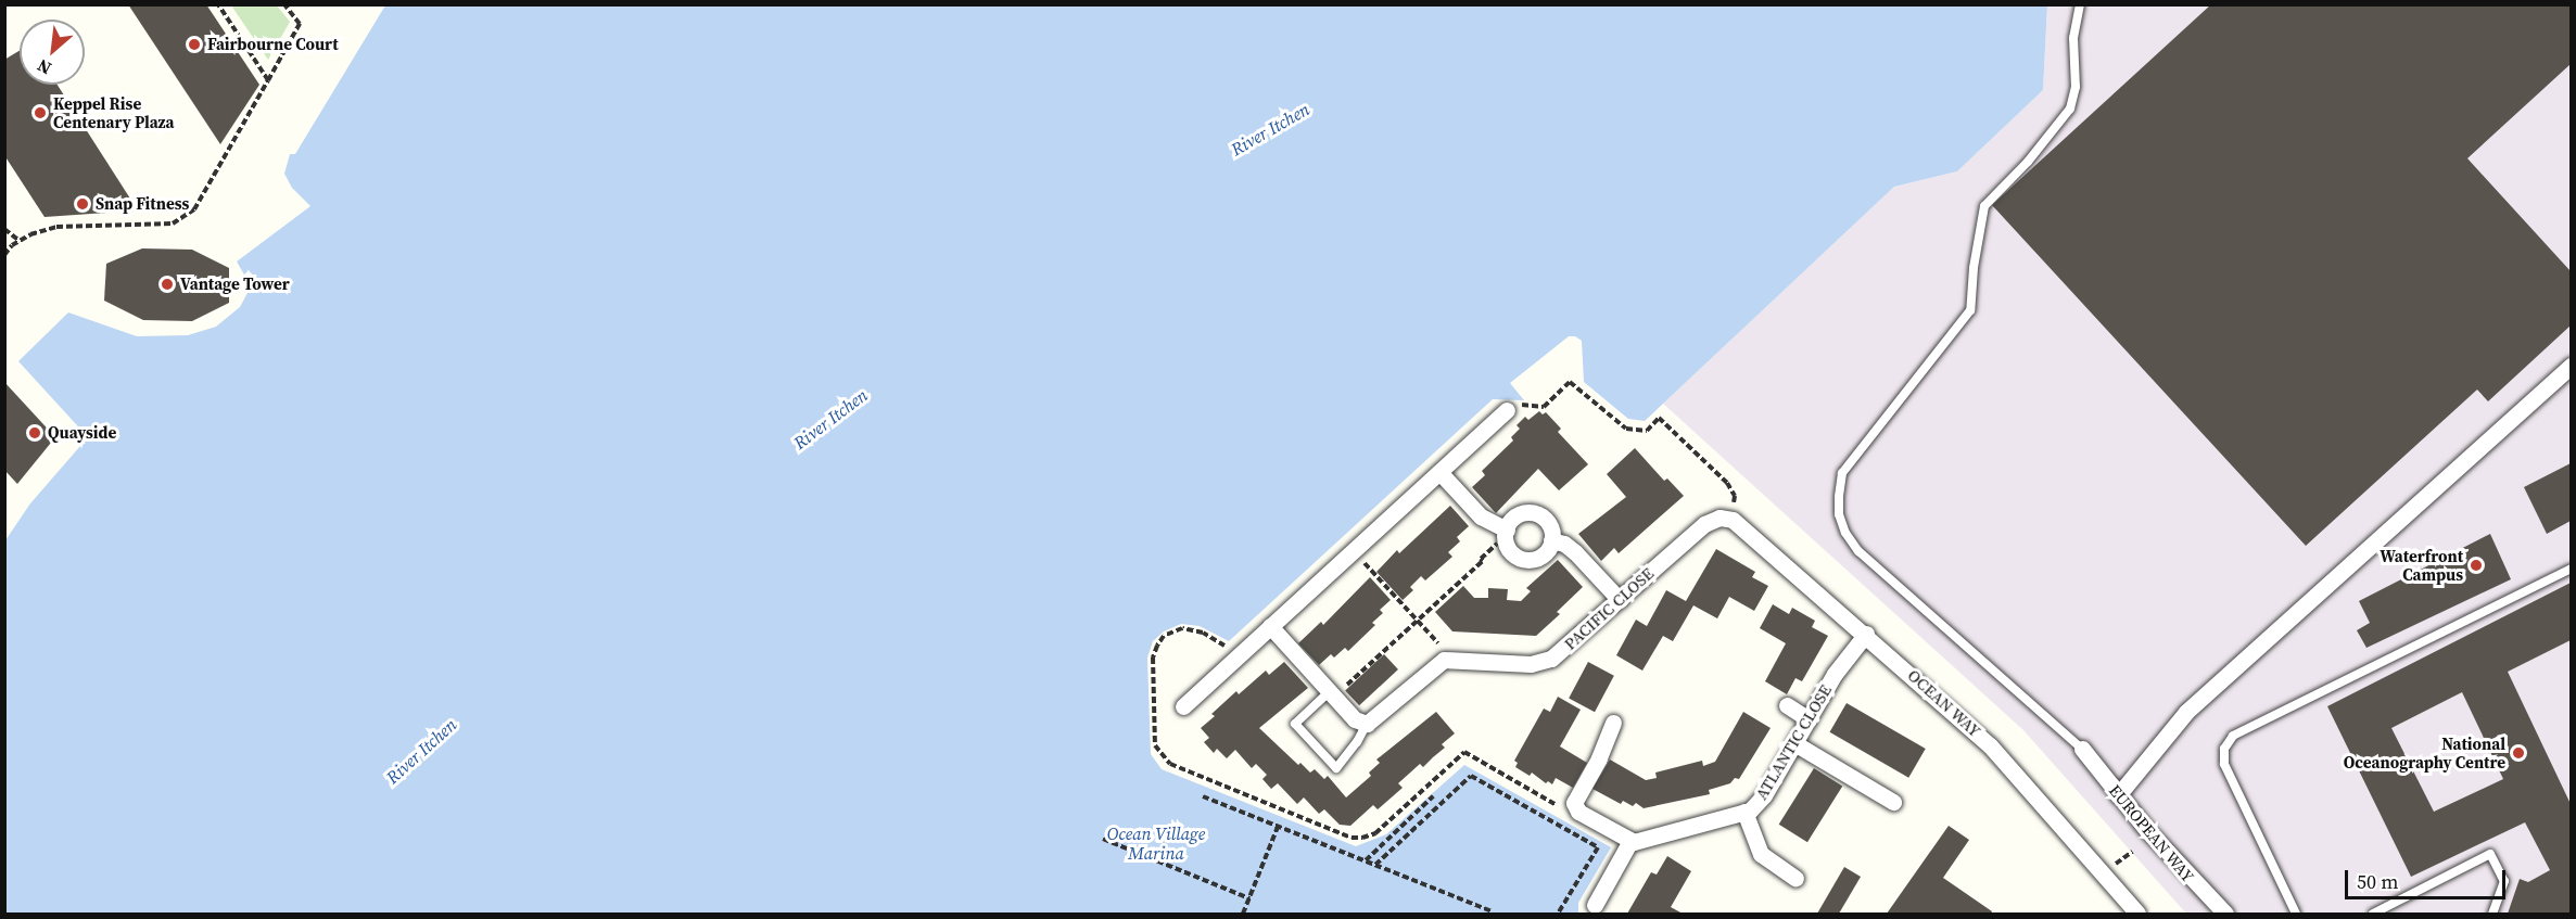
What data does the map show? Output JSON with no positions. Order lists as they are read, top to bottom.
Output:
{
  "streets": {
    "street": [
      "PACIFIC CLOSE",
      "OCEAN WAY",
      "ATLANTIC CLOSE",
      "EUROPEAN WAY"
    ]
  },
  "crossings": [
    ["PACIFIC CLOSE", "OCEAN WAY"],
    ["OCEAN WAY", "ATLANTIC CLOSE"]
  ],
  "water": ["River Itchen", "Ocean Village Marina"],
  "places": [
    "Fairbourne Court",
    "Keppel Rise Centenary Plaza",
    "Snap Fitness",
    "Vantage Tower",
    "Quayside",
    "Waterfront Campus",
    "National Oceanography Centre"
  ],
  "scale_bar": "50 m",
  "north": "bottom left"
}
